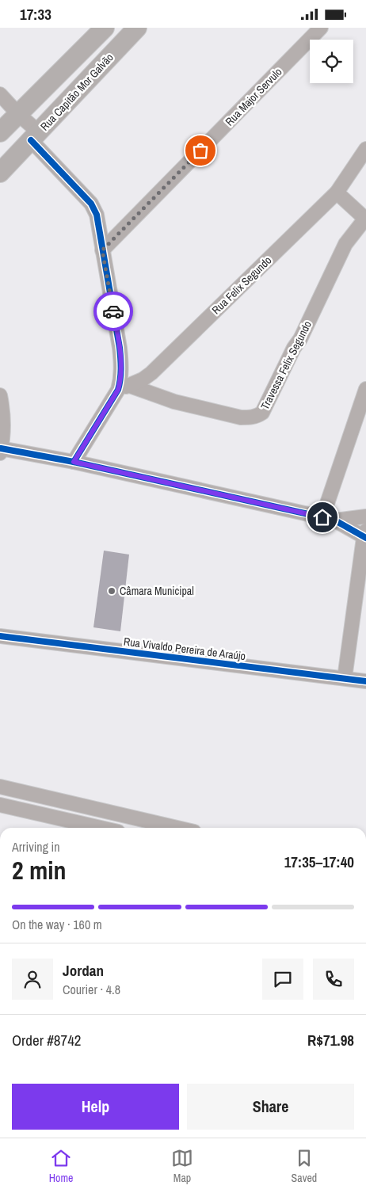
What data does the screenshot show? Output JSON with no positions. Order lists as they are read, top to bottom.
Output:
{
  "streets": {
    "street": [
      "Rua Capitão Mor Galvão",
      "Rua Major Servulo",
      "Rua Felix Segundo",
      "Travessa Felix Segundo",
      "Rua Vivaldo Pereira de Araújo"
    ]
  },
  "crossings": [
    ["Rua Felix Segundo", "Travessa Felix Segundo"]
  ],
  "places": ["Câmara Municipal"],
  "page": {
    "status": "17:33",
    "heading": ["2 min", "Arriving in", "17:35–17:40"],
    "panel": [
      "Jordan",
      "Courier · 4.8",
      "Order #8742",
      "R$71.98"
    ],
    "bar": "On the way · 160 m",
    "buttons": ["Help", "Share"],
    "tabs": ["Home", "Map", "Saved"]
  }
}
